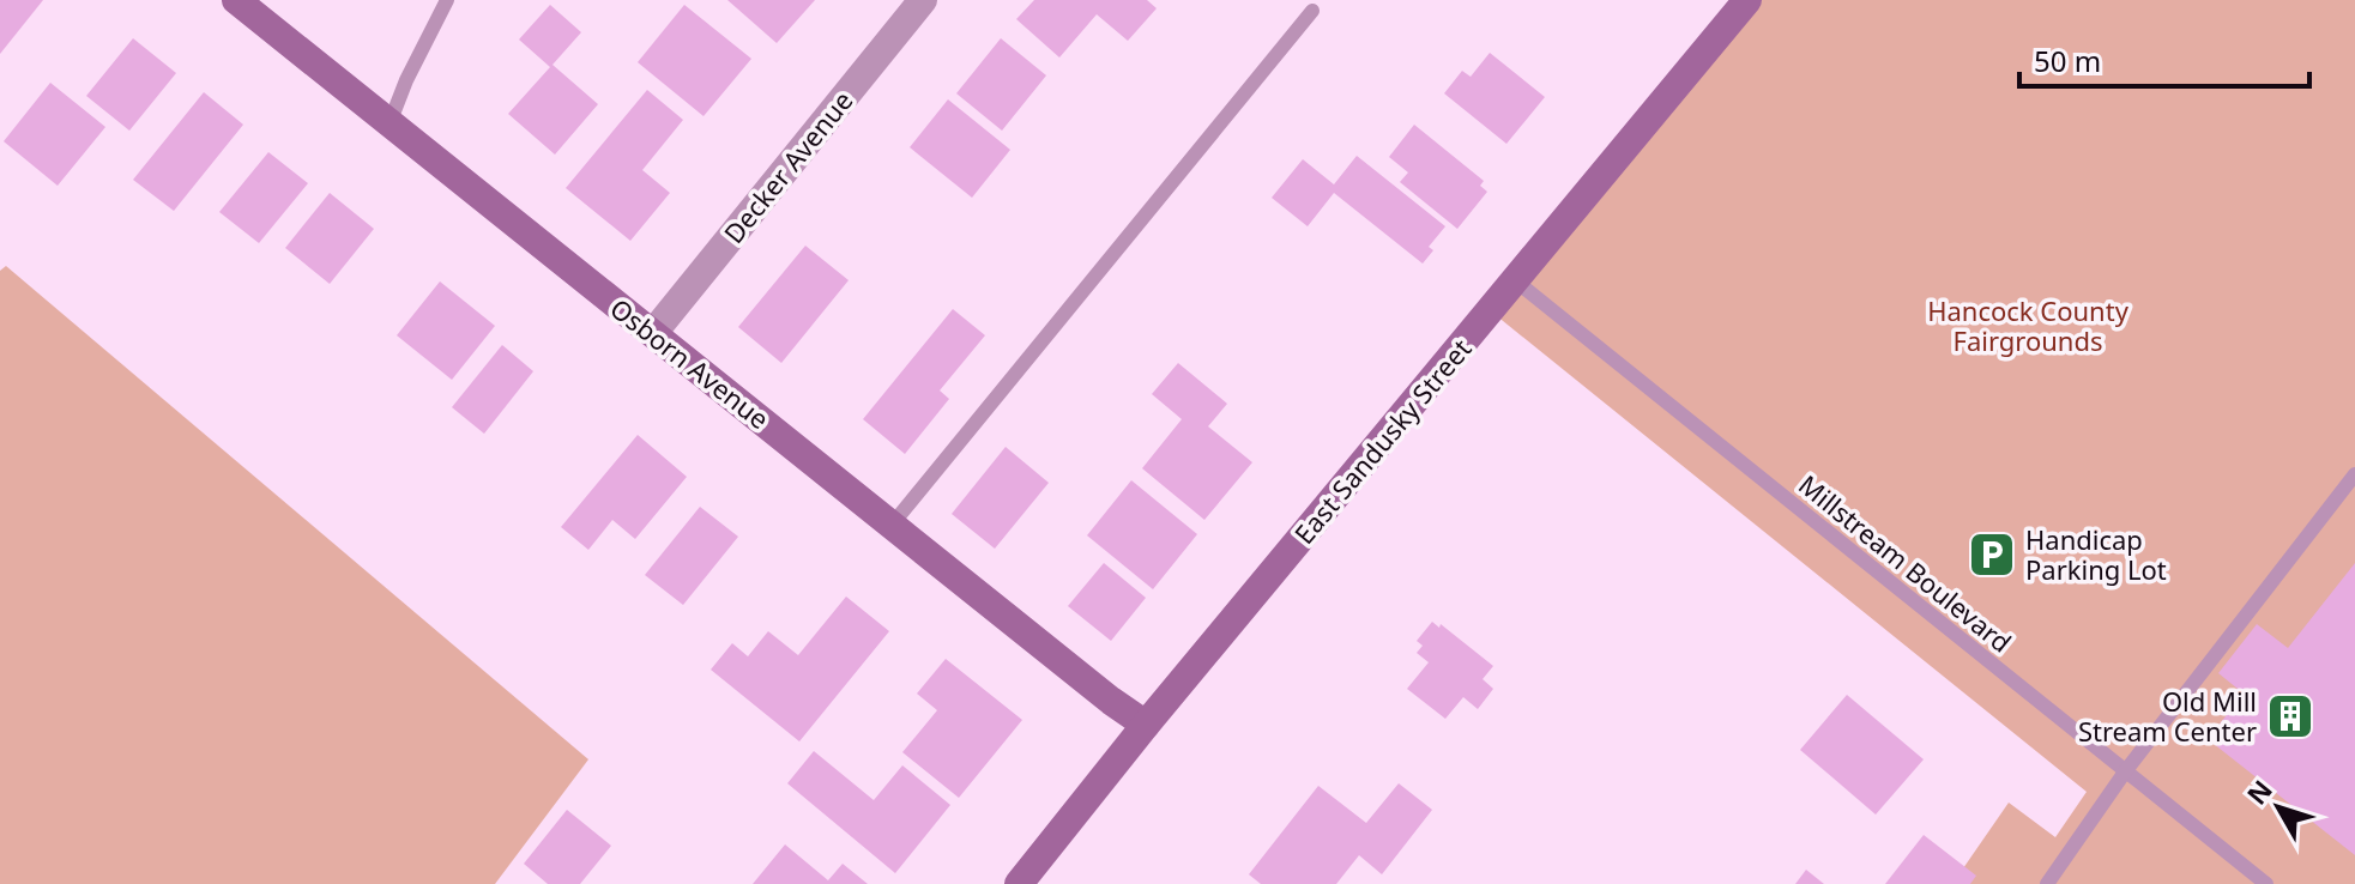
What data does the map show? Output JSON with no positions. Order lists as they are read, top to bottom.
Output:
{
  "streets": {
    "main road": ["Osborn Avenue", "East Sandusky Street"],
    "street": ["Decker Avenue"],
    "lane": ["Millstream Boulevard"]
  },
  "crossings": [
    ["Decker Avenue", "Osborn Avenue"],
    ["Osborn Avenue", "East Sandusky Street"],
    ["East Sandusky Street", "Millstream Boulevard"]
  ],
  "parks": ["Hancock County Fairgrounds"],
  "places": {
    "parking": ["Handicap Parking Lot"],
    "building": ["Old Mill Stream Center"]
  },
  "scale_bar": "50 m",
  "north": "top left"
}
